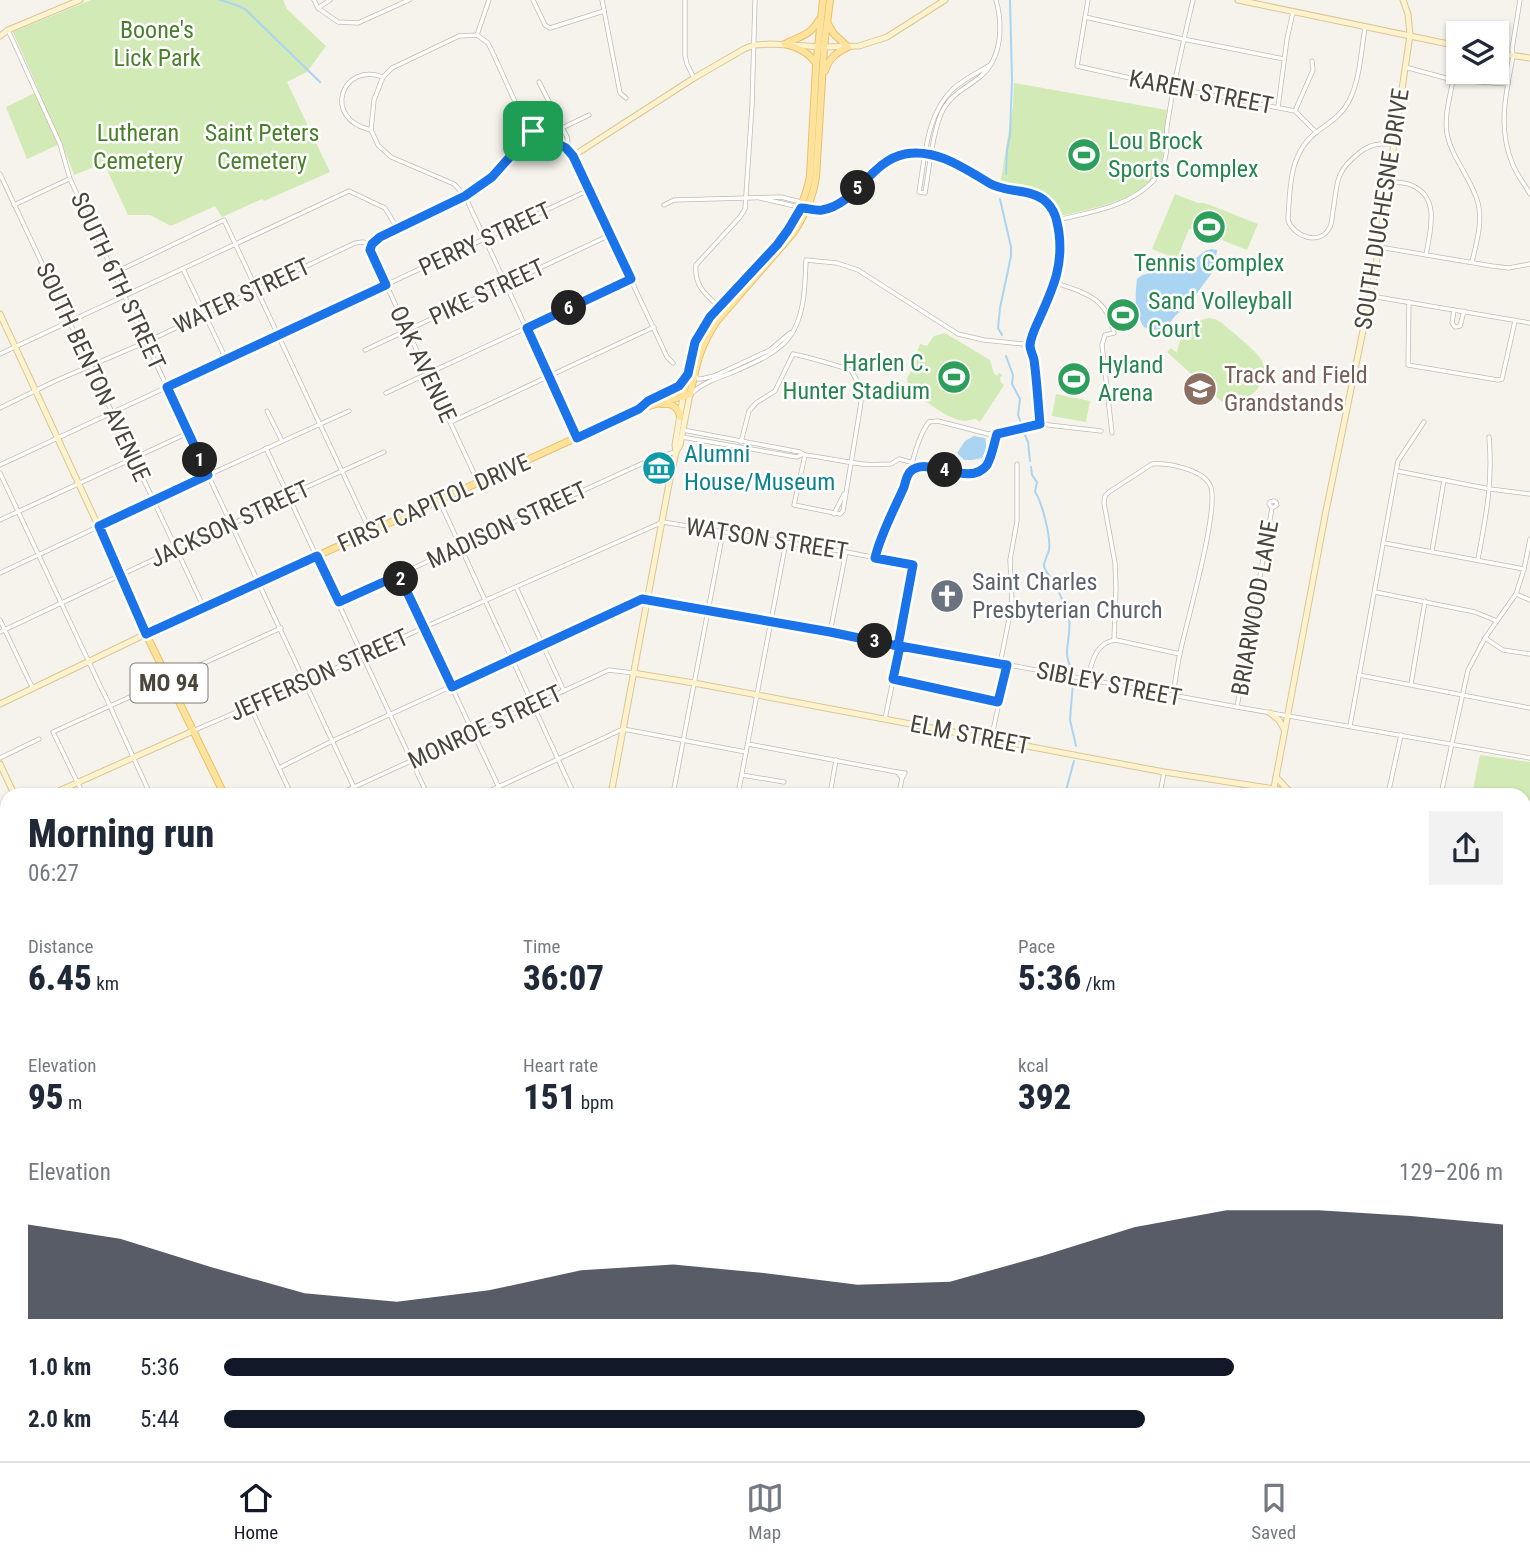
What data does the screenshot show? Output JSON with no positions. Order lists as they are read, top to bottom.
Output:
{
  "streets": {
    "main road": [
      "SOUTH DUCHESNE DRIVE",
      "FIRST CAPITOL DRIVE",
      "JEFFERSON STREET",
      "MO 94",
      "ELM STREET"
    ],
    "street": [
      "KAREN STREET",
      "PERRY STREET",
      "SOUTH 6TH STREET",
      "PIKE STREET",
      "WATER STREET",
      "OAK AVENUE",
      "SOUTH BENTON AVENUE",
      "JACKSON STREET",
      "MADISON STREET",
      "WATSON STREET",
      "BRIARWOOD LANE",
      "SIBLEY STREET",
      "MONROE STREET"
    ]
  },
  "crossings": [
    ["SOUTH DUCHESNE DRIVE", "SIBLEY STREET"],
    ["PERRY STREET", "SOUTH 6TH STREET"],
    ["PERRY STREET", "OAK AVENUE"],
    ["PERRY STREET", "SOUTH BENTON AVENUE"],
    ["SOUTH 6TH STREET", "WATER STREET"],
    ["SOUTH 6TH STREET", "FIRST CAPITOL DRIVE"],
    ["SOUTH 6TH STREET", "JACKSON STREET"],
    ["SOUTH 6TH STREET", "JEFFERSON STREET"],
    ["SOUTH 6TH STREET", "MONROE STREET"],
    ["PIKE STREET", "OAK AVENUE"],
    ["WATER STREET", "OAK AVENUE"],
    ["WATER STREET", "SOUTH BENTON AVENUE"],
    ["OAK AVENUE", "FIRST CAPITOL DRIVE"],
    ["SOUTH BENTON AVENUE", "FIRST CAPITOL DRIVE"],
    ["SOUTH BENTON AVENUE", "JACKSON STREET"],
    ["FIRST CAPITOL DRIVE", "MO 94"],
    ["WATSON STREET", "JEFFERSON STREET"],
    ["WATSON STREET", "SIBLEY STREET"],
    ["BRIARWOOD LANE", "SIBLEY STREET"],
    ["JEFFERSON STREET", "MO 94"],
    ["MONROE STREET", "ELM STREET"]
  ],
  "parks": ["Boone's Lick Park", "Lutheran Cemetery", "Saint Peters Cemetery"],
  "places": {
    "sports": [
      "Lou Brock Sports Complex",
      "Tennis Complex",
      "Sand Volleyball Court",
      "Harlen C. Hunter Stadium",
      "Hyland Arena"
    ],
    "school or university": ["Track and Field Grandstands"],
    "museum": ["Alumni House/Museum"],
    "church": ["Saint Charles Presbyterian Church"]
  },
  "page": {
    "pins": [
      "5",
      "6",
      "1",
      "4",
      "2",
      "3"
    ],
    "heading": ["Morning run", "06:27"],
    "stats": [
      ["Distance", "6.45 km"],
      ["Time", "36:07"],
      ["Pace", "5:36 /km"],
      ["Elevation", "95 m"],
      ["Heart rate", "151 bpm"],
      ["kcal", "392"]
    ],
    "chart": ["Elevation", "129–206 m"],
    "list": [
      {
        "name": "1.0 km",
        "note": "5:36"
      },
      {
        "name": "2.0 km",
        "note": "5:44"
      }
    ],
    "tabs": ["Home", "Map", "Saved"]
  }
}
